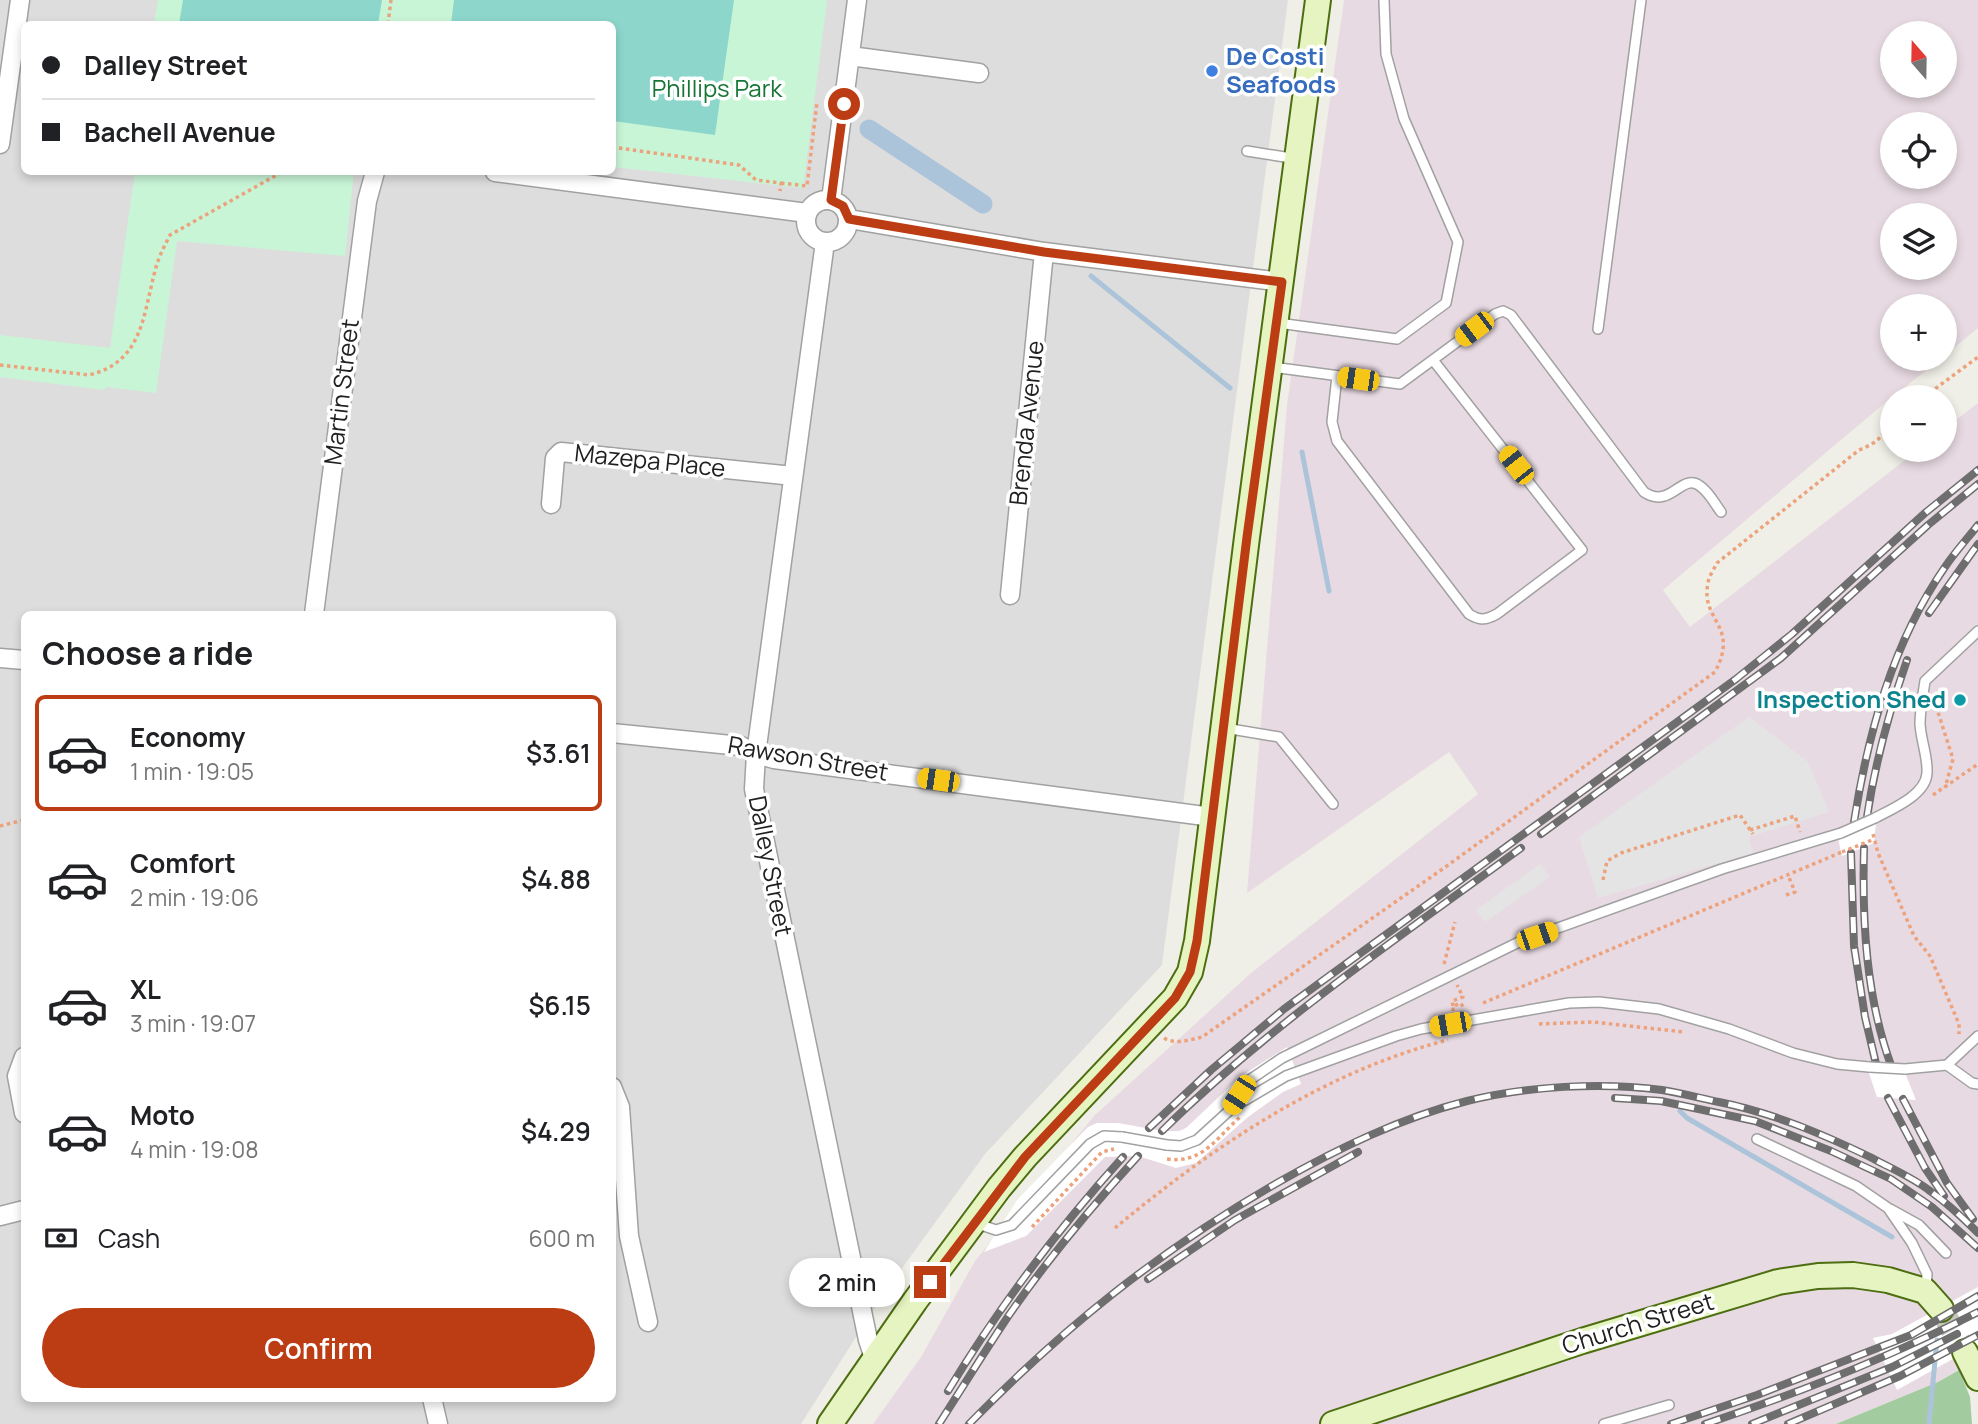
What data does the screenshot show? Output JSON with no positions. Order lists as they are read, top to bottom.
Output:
{
  "streets": {
    "main road": ["Church Street"],
    "street": [
      "Martin Street",
      "Brenda Avenue",
      "Mazepa Place",
      "Rawson Street",
      "Dalley Street"
    ]
  },
  "crossings": [
    ["Mazepa Place", "Dalley Street"],
    ["Rawson Street", "Dalley Street"]
  ],
  "parks": ["Phillips Park"],
  "places": ["De Costi Seafoods", "Inspection Shed"],
  "north": "top",
  "page": {
    "map_buttons": ["+", "−"],
    "banner": ["Dalley Street", "Bachell Avenue"],
    "heading": "Choose a ride",
    "list": [
      {
        "name": "Economy",
        "note": "1 min · 19:05",
        "value": "$3.61"
      },
      {
        "name": "Comfort",
        "note": "2 min · 19:06",
        "value": "$4.88"
      },
      {
        "name": "XL",
        "note": "3 min · 19:07",
        "value": "$6.15"
      },
      {
        "name": "Moto",
        "note": "4 min · 19:08",
        "value": "$4.29"
      }
    ],
    "pay": ["Cash", "600 m"],
    "bubble": "2 min",
    "buttons": "Confirm"
  }
}
